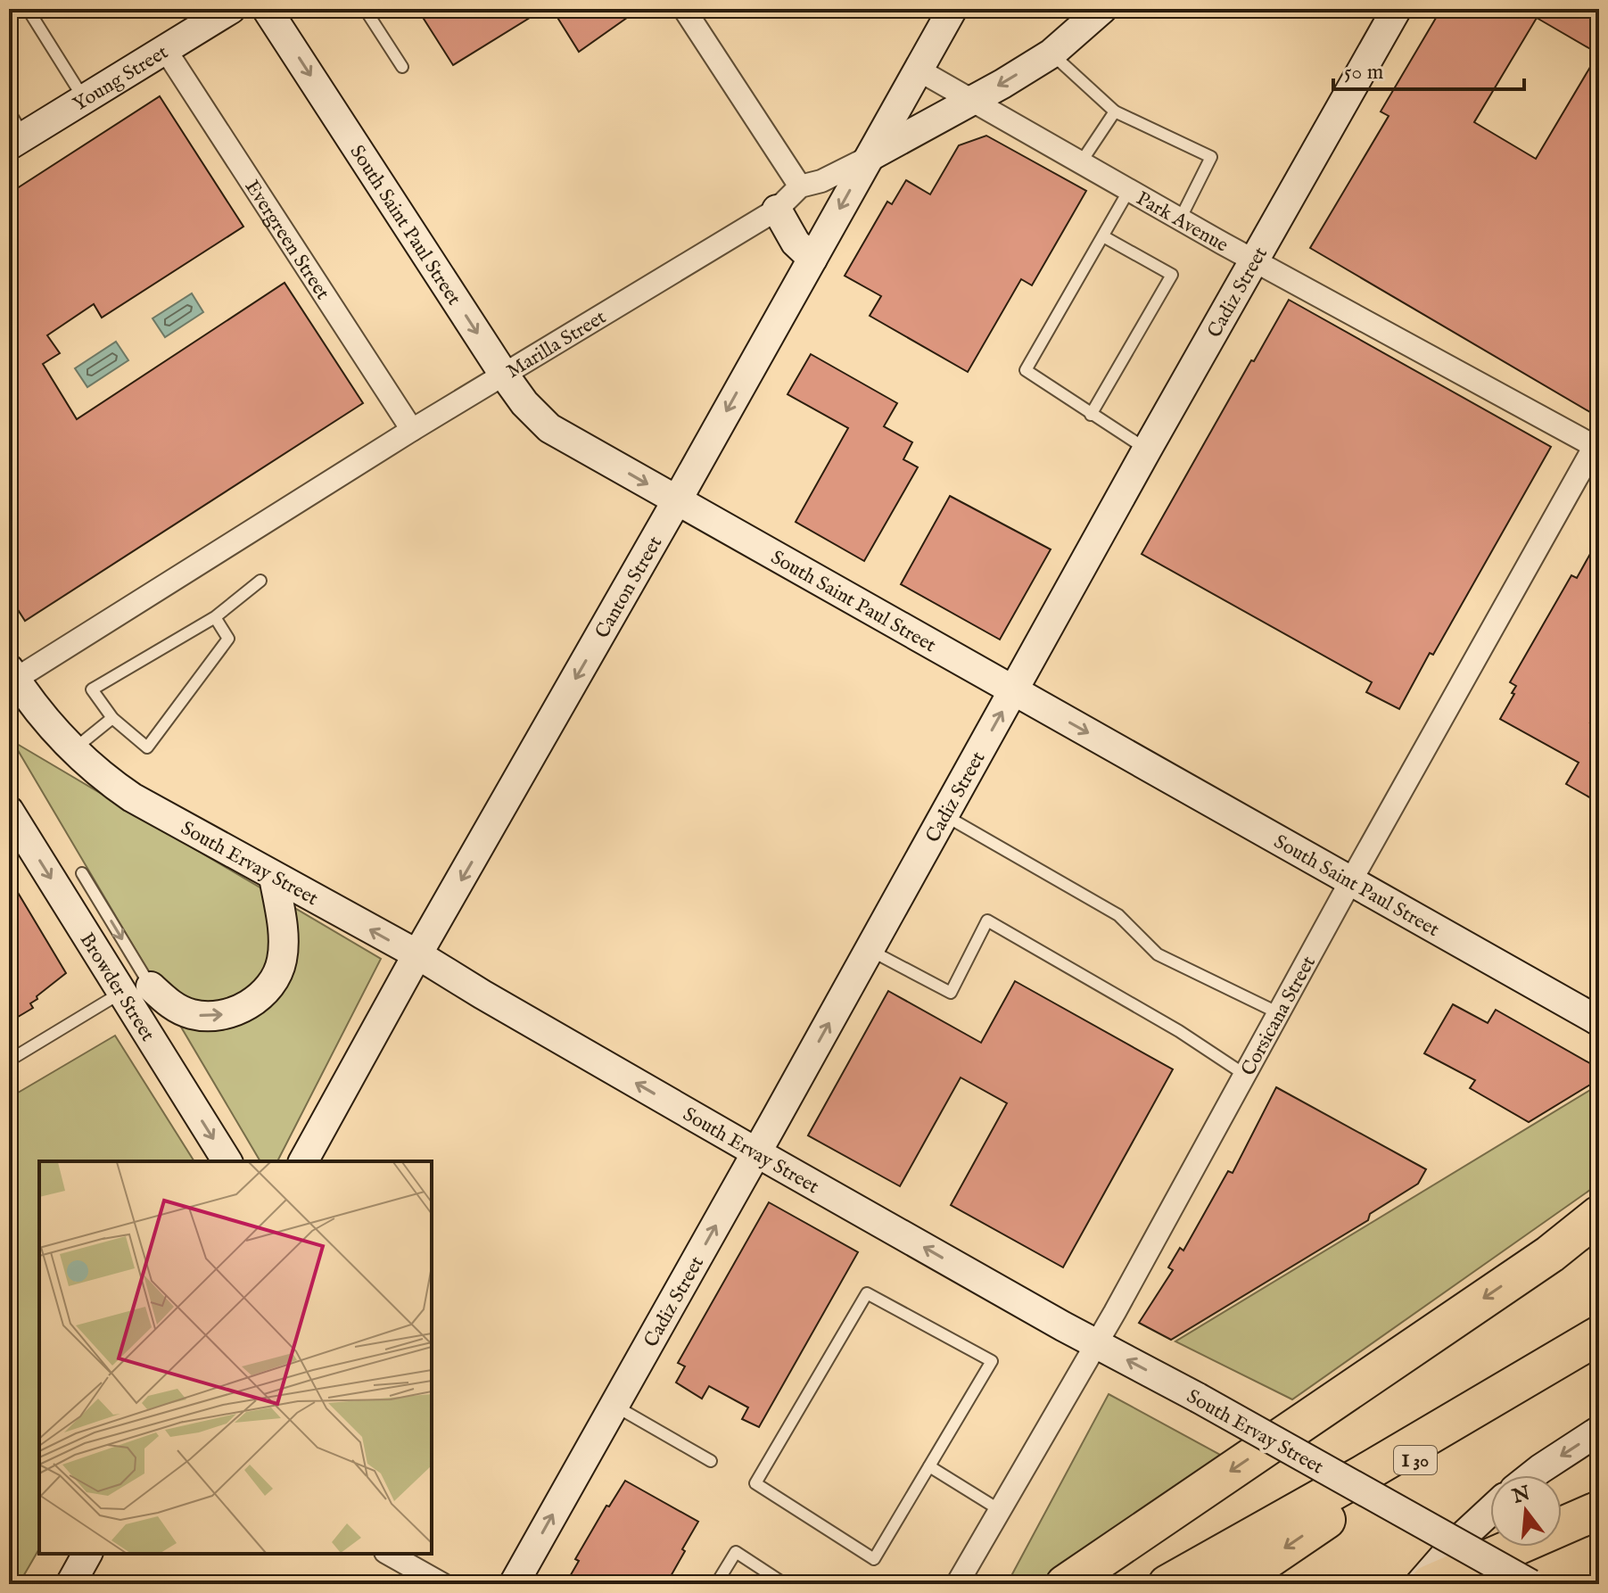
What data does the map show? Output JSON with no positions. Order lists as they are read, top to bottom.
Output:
{
  "streets": {
    "highway": ["I 30"],
    "main road": [
      "Young Street",
      "South Saint Paul Street",
      "Cadiz Street",
      "Marilla Street",
      "Canton Street",
      "South Ervay Street",
      "Browder Street"
    ],
    "street": ["Park Avenue", "Evergreen Street", "Corsicana Street"]
  },
  "crossings": [
    ["Young Street", "Evergreen Street"],
    ["Park Avenue", "Cadiz Street"],
    ["Park Avenue", "Marilla Street"],
    ["Park Avenue", "Canton Street"],
    ["Park Avenue", "Corsicana Street"],
    ["South Saint Paul Street", "Cadiz Street"],
    ["South Saint Paul Street", "Marilla Street"],
    ["South Saint Paul Street", "Canton Street"],
    ["South Saint Paul Street", "Corsicana Street"],
    ["Evergreen Street", "Marilla Street"],
    ["Cadiz Street", "South Ervay Street"],
    ["Marilla Street", "Canton Street"],
    ["Marilla Street", "South Ervay Street"],
    ["Canton Street", "South Ervay Street"],
    ["South Ervay Street", "Corsicana Street"]
  ],
  "one_way": [
    "South Saint Paul Street",
    "Cadiz Street",
    "Canton Street",
    "South Ervay Street",
    "Browder Street"
  ],
  "scale_bar": "50 m",
  "north": "top"
}
